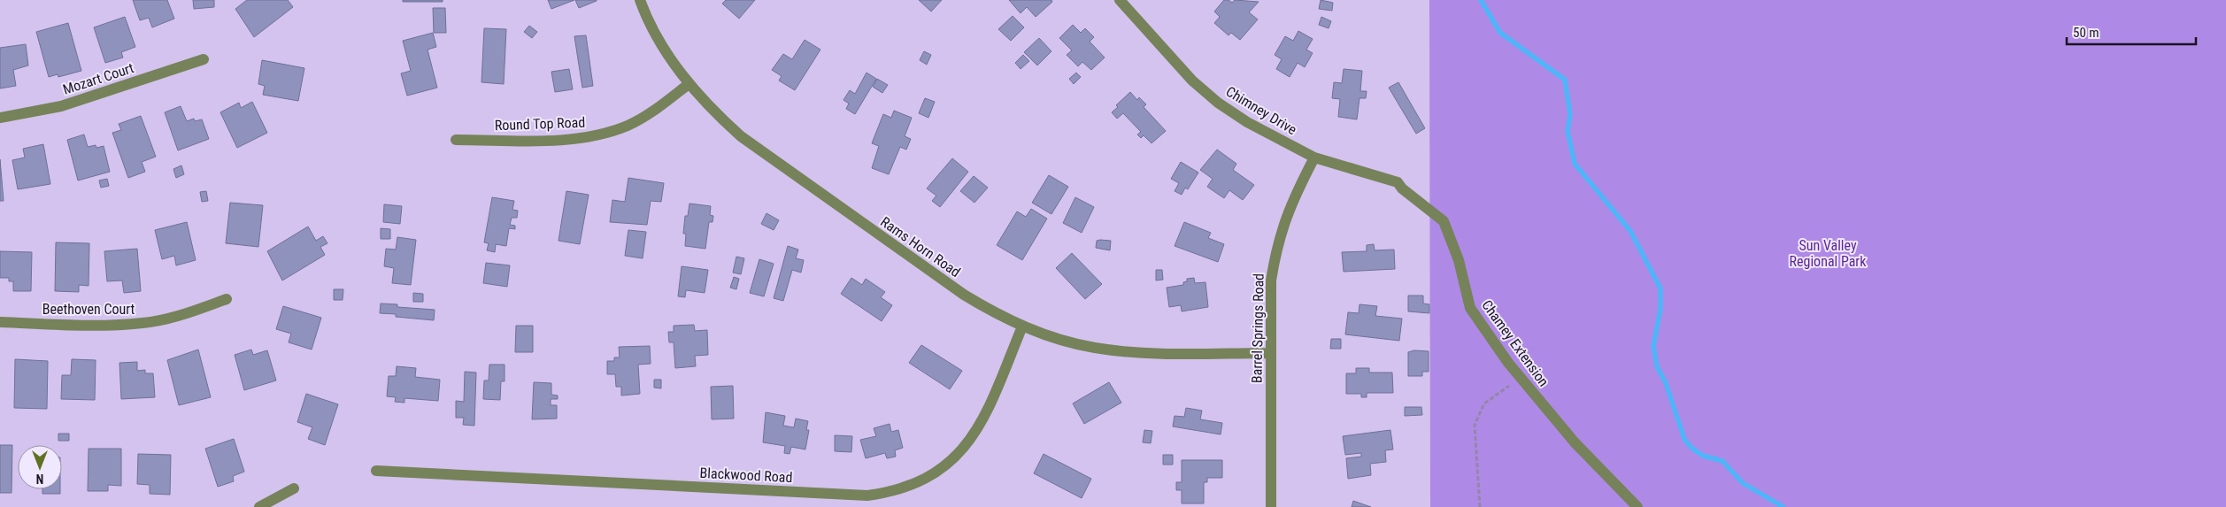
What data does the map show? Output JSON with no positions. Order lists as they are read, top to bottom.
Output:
{
  "streets": {
    "street": [
      "Mozart Court",
      "Chimney Drive",
      "Round Top Road",
      "Rams Horn Road",
      "Beethoven Court",
      "Barrel Springs Road",
      "Chamey Extension",
      "Blackwood Road"
    ]
  },
  "crossings": [
    ["Chimney Drive", "Barrel Springs Road"],
    ["Chimney Drive", "Chamey Extension"],
    ["Round Top Road", "Rams Horn Road"],
    ["Rams Horn Road", "Barrel Springs Road"],
    ["Rams Horn Road", "Blackwood Road"]
  ],
  "parks": ["Sun Valley Regional Park"],
  "scale_bar": "50 m",
  "north": "bottom"
}
